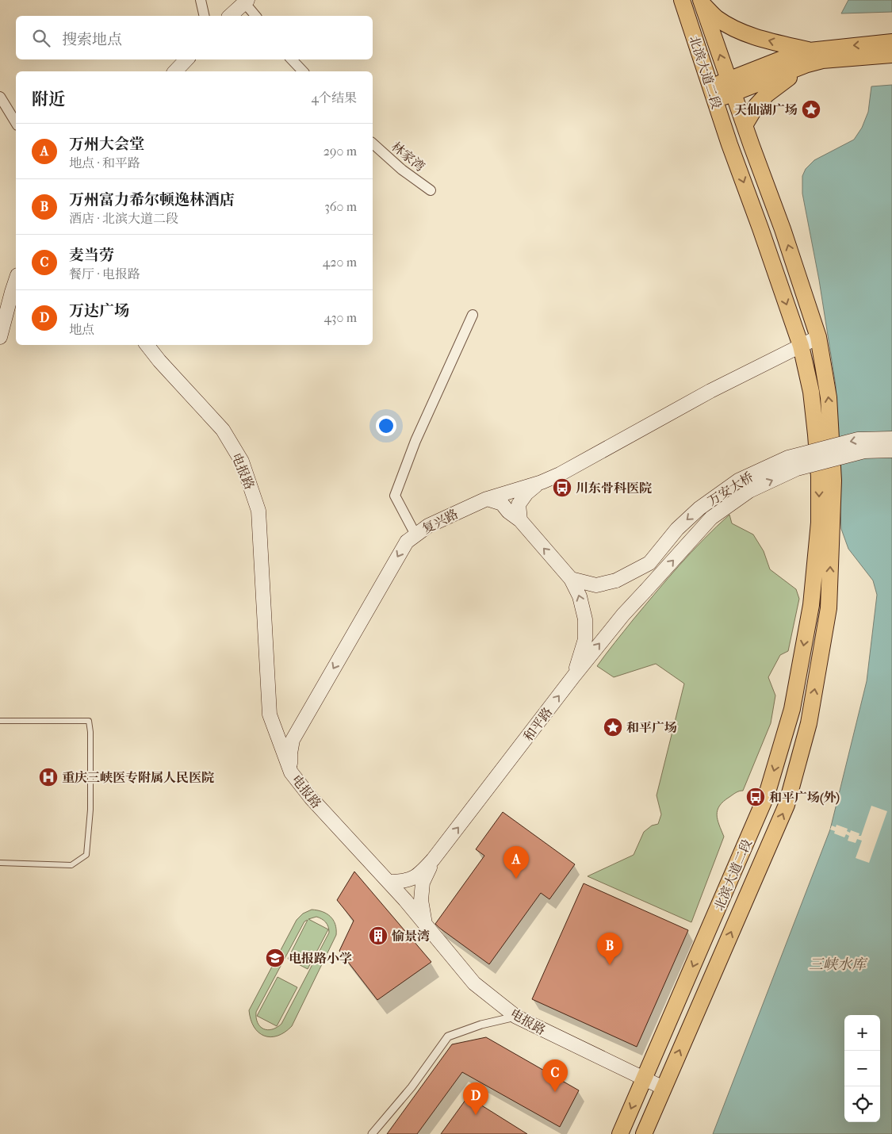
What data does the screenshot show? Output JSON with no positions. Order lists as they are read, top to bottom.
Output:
{
  "streets": {
    "main road": [
      "北滨大道二段",
      "电报路",
      "万安大桥",
      "复兴路",
      "和平路"
    ],
    "street": ["林家湾"]
  },
  "crossings": [
    ["北滨大道二段", "电报路"],
    ["北滨大道二段", "复兴路"],
    ["电报路", "复兴路"],
    ["电报路", "和平路"],
    ["万安大桥", "和平路"]
  ],
  "one_way": ["和平路"],
  "water": ["三峡水库"],
  "places": {
    "place": ["天仙湖广场", "和平广场"],
    "bus stop": ["川东骨科医院", "和平广场(外)"],
    "hospital": ["重庆三峡医专附属人民医院"],
    "building": ["愉景湾"],
    "school or university": ["电报路小学"]
  },
  "page": {
    "search": "搜索地点",
    "heading": ["附近", "4个结果"],
    "list": [
      {
        "mark": "A",
        "name": "万州大会堂",
        "note": "地点 · 和平路",
        "value": "290 m"
      },
      {
        "mark": "B",
        "name": "万州富力希尔顿逸林酒店",
        "note": "酒店 · 北滨大道二段",
        "value": "360 m"
      },
      {
        "mark": "C",
        "name": "麦当劳",
        "note": "餐厅 · 电报路",
        "value": "420 m"
      },
      {
        "mark": "D",
        "name": "万达广场",
        "note": "地点",
        "value": "430 m"
      }
    ],
    "pins": [
      "A",
      "B",
      "C",
      "D"
    ],
    "map_buttons": ["+", "−"]
  }
}
